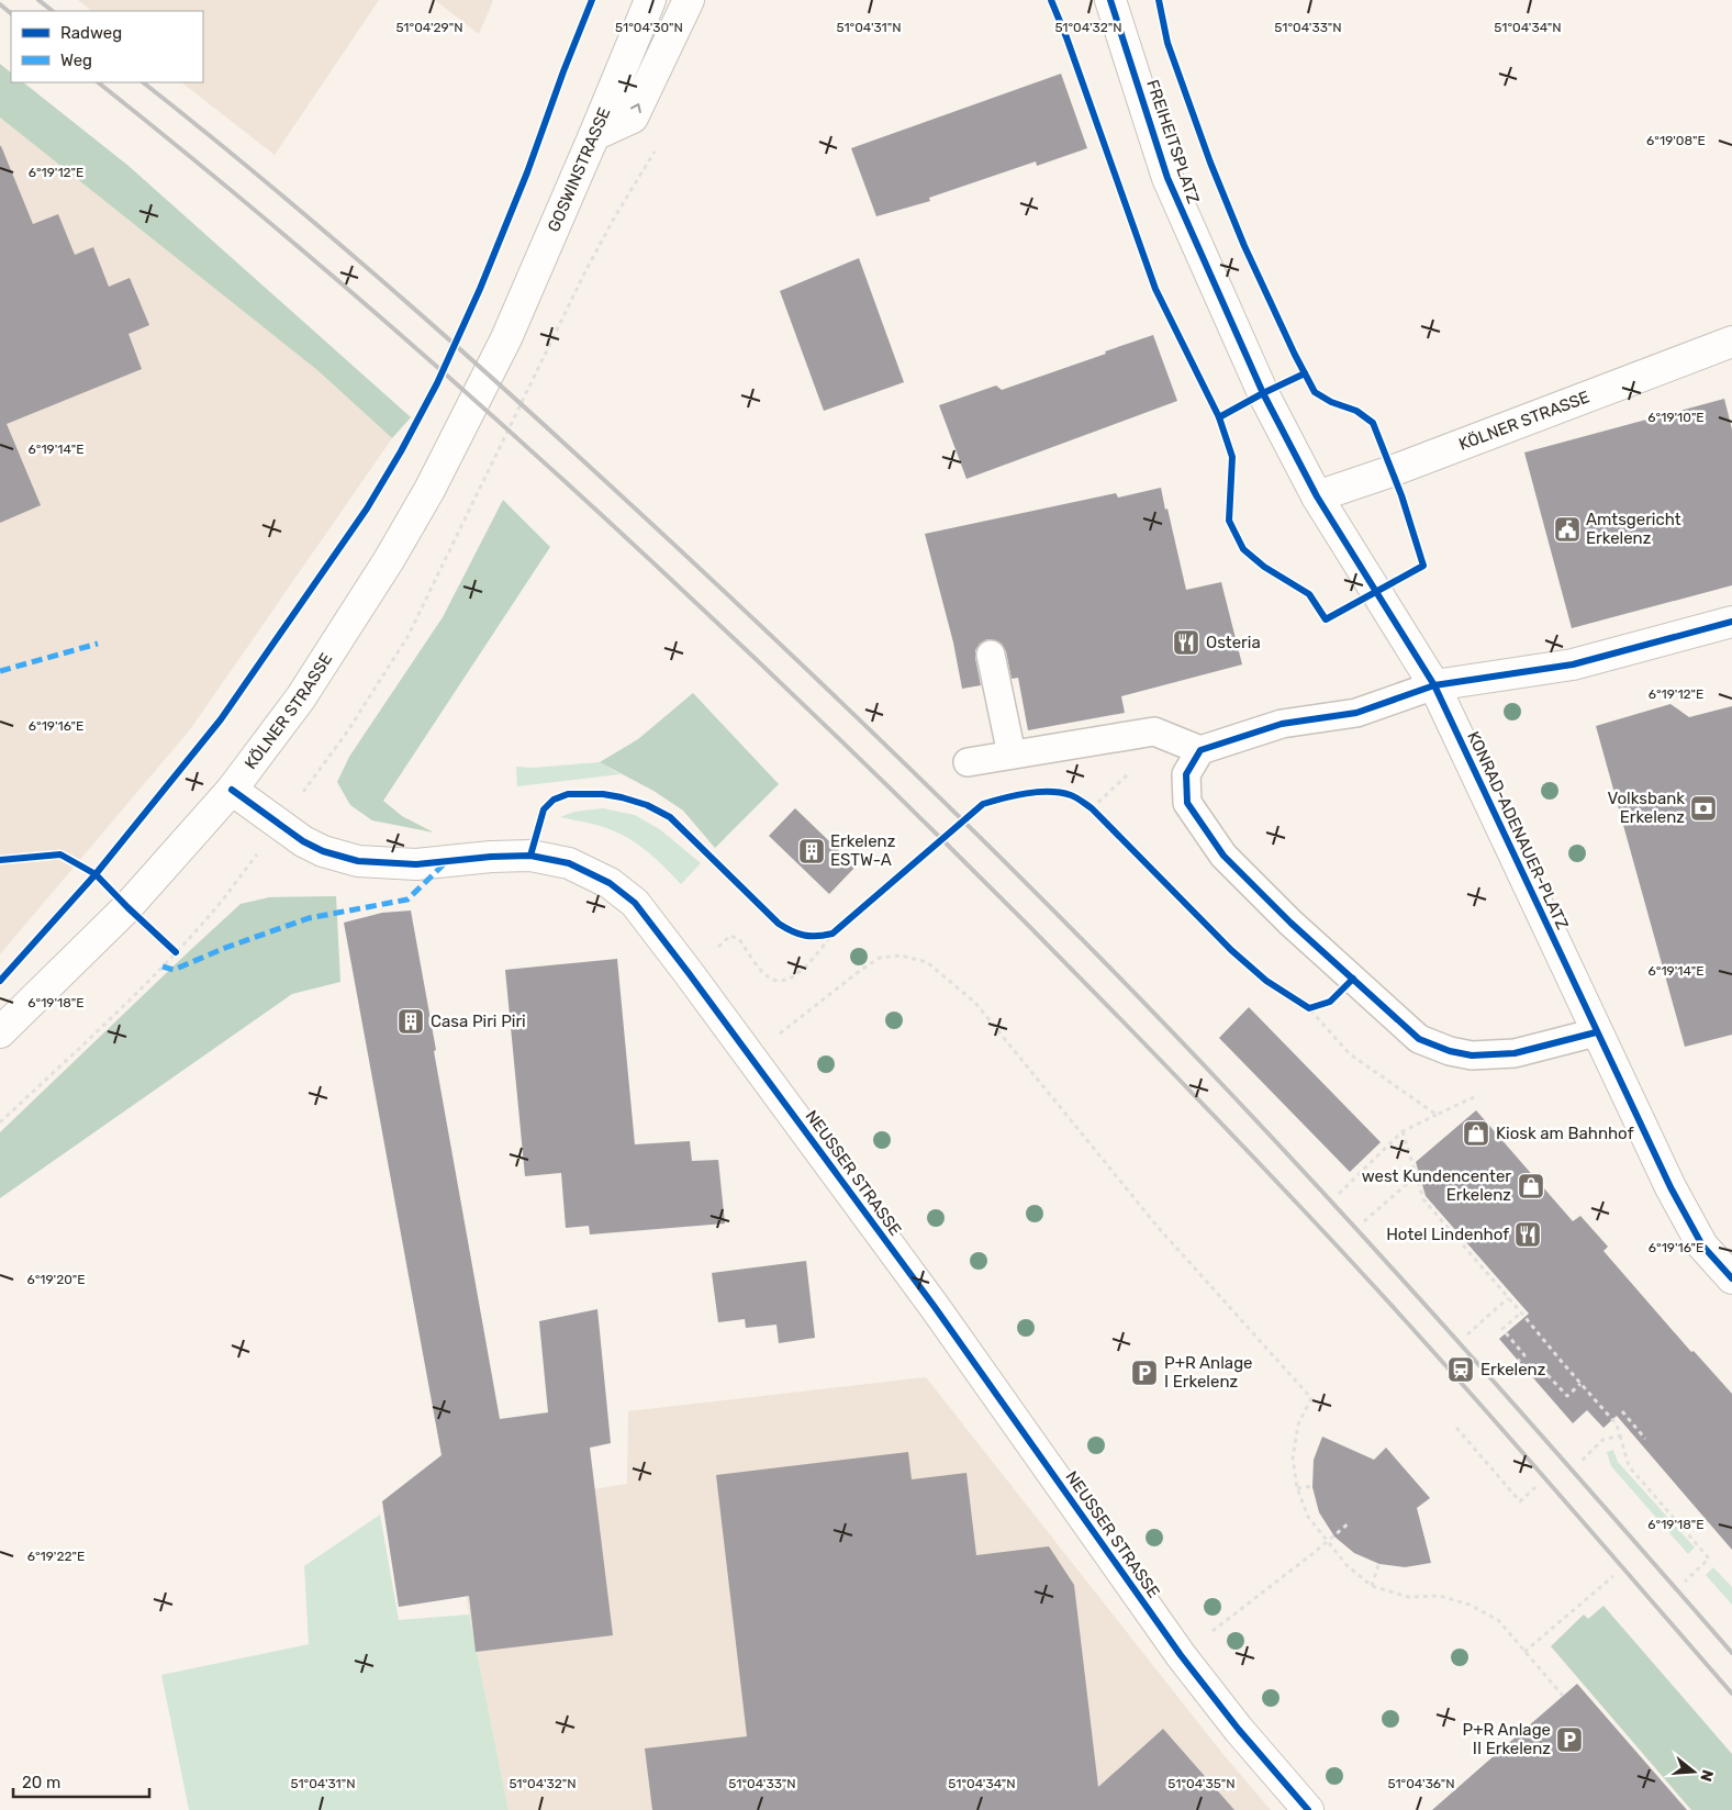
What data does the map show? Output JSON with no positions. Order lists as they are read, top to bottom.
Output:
{
  "streets": {
    "street": [
      "FREIHEITSPLATZ",
      "GOSWINSTRASSE",
      "KÖLNER STRASSE",
      "KONRAD-ADENAUER-PLATZ",
      "NEUSSER STRASSE"
    ]
  },
  "crossings": [
    ["FREIHEITSPLATZ", "KÖLNER STRASSE"],
    ["FREIHEITSPLATZ", "KONRAD-ADENAUER-PLATZ"],
    ["GOSWINSTRASSE", "KÖLNER STRASSE"],
    ["KÖLNER STRASSE", "KONRAD-ADENAUER-PLATZ"],
    ["KÖLNER STRASSE", "NEUSSER STRASSE"]
  ],
  "places": {
    "public building": ["Amtsgericht Erkelenz"],
    "restaurant": ["Osteria", "Hotel Lindenhof"],
    "bank": ["Volksbank Erkelenz"],
    "building": ["Erkelenz ESTW-A", "Casa Piri Piri"],
    "shop": ["Kiosk am Bahnhof", "west Kundencenter Erkelenz"],
    "station": ["Erkelenz"],
    "parking": ["P+R Anlage I Erkelenz", "P+R Anlage II Erkelenz"]
  },
  "legend": ["Radweg", "Weg"],
  "scale_bar": "20 m",
  "north": "right",
  "coordinates": [
    "51°04'29\"N",
    "51°04'30\"N",
    "51°04'31\"N",
    "51°04'32\"N",
    "51°04'33\"N",
    "51°04'34\"N",
    "6°19'08\"E",
    "6°19'12\"E",
    "6°19'10\"E",
    "6°19'14\"E",
    "6°19'16\"E",
    "6°19'18\"E",
    "6°19'20\"E",
    "6°19'22\"E",
    "51°04'35\"N",
    "51°04'36\"N"
  ]
}
